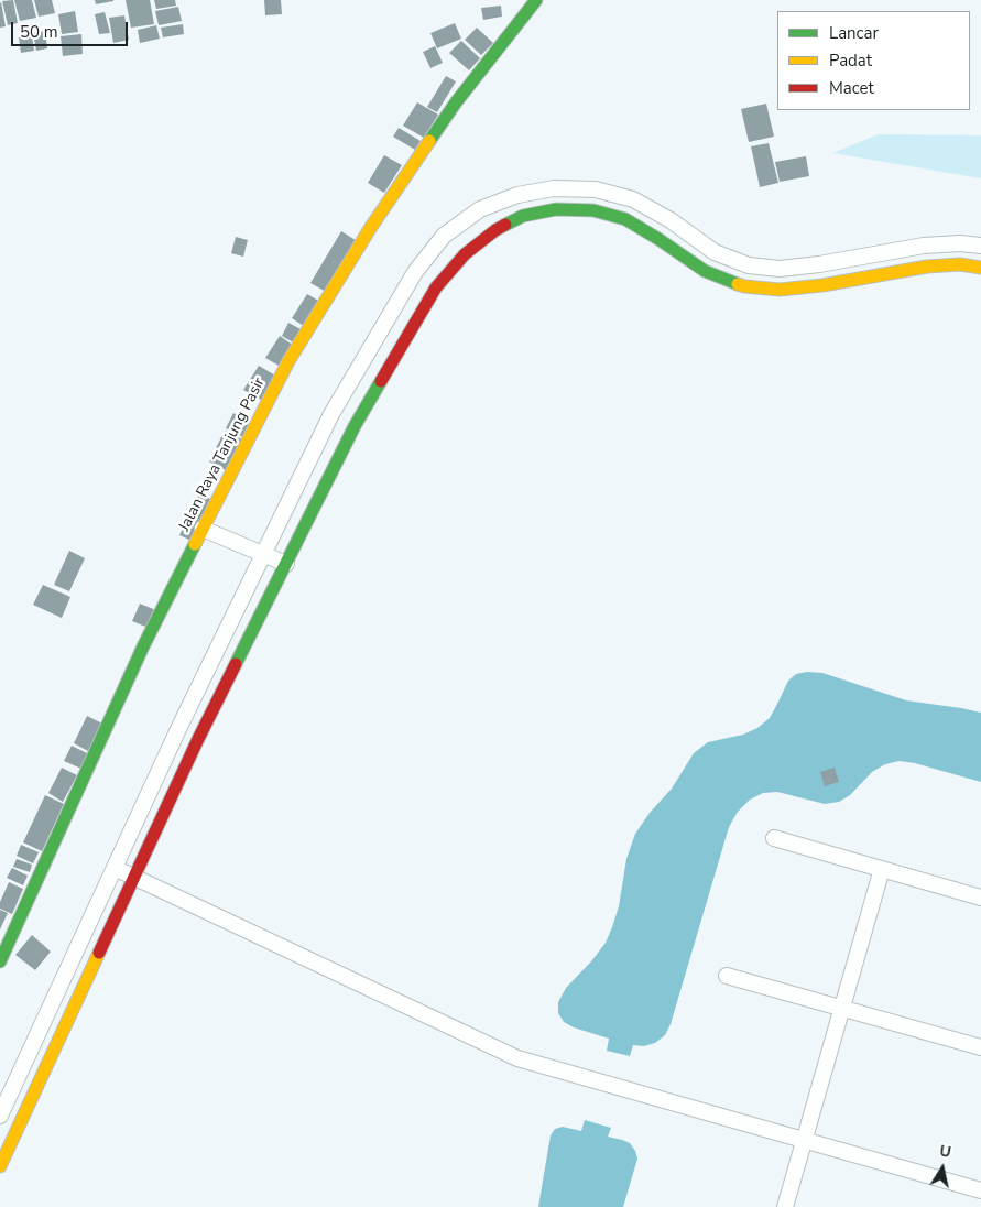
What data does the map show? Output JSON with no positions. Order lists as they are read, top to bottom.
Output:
{
  "streets": {
    "street": ["Jalan Raya Tanjung Pasir"]
  },
  "legend": ["Lancar", "Padat", "Macet"],
  "scale_bar": "50 m",
  "north": "top"
}
